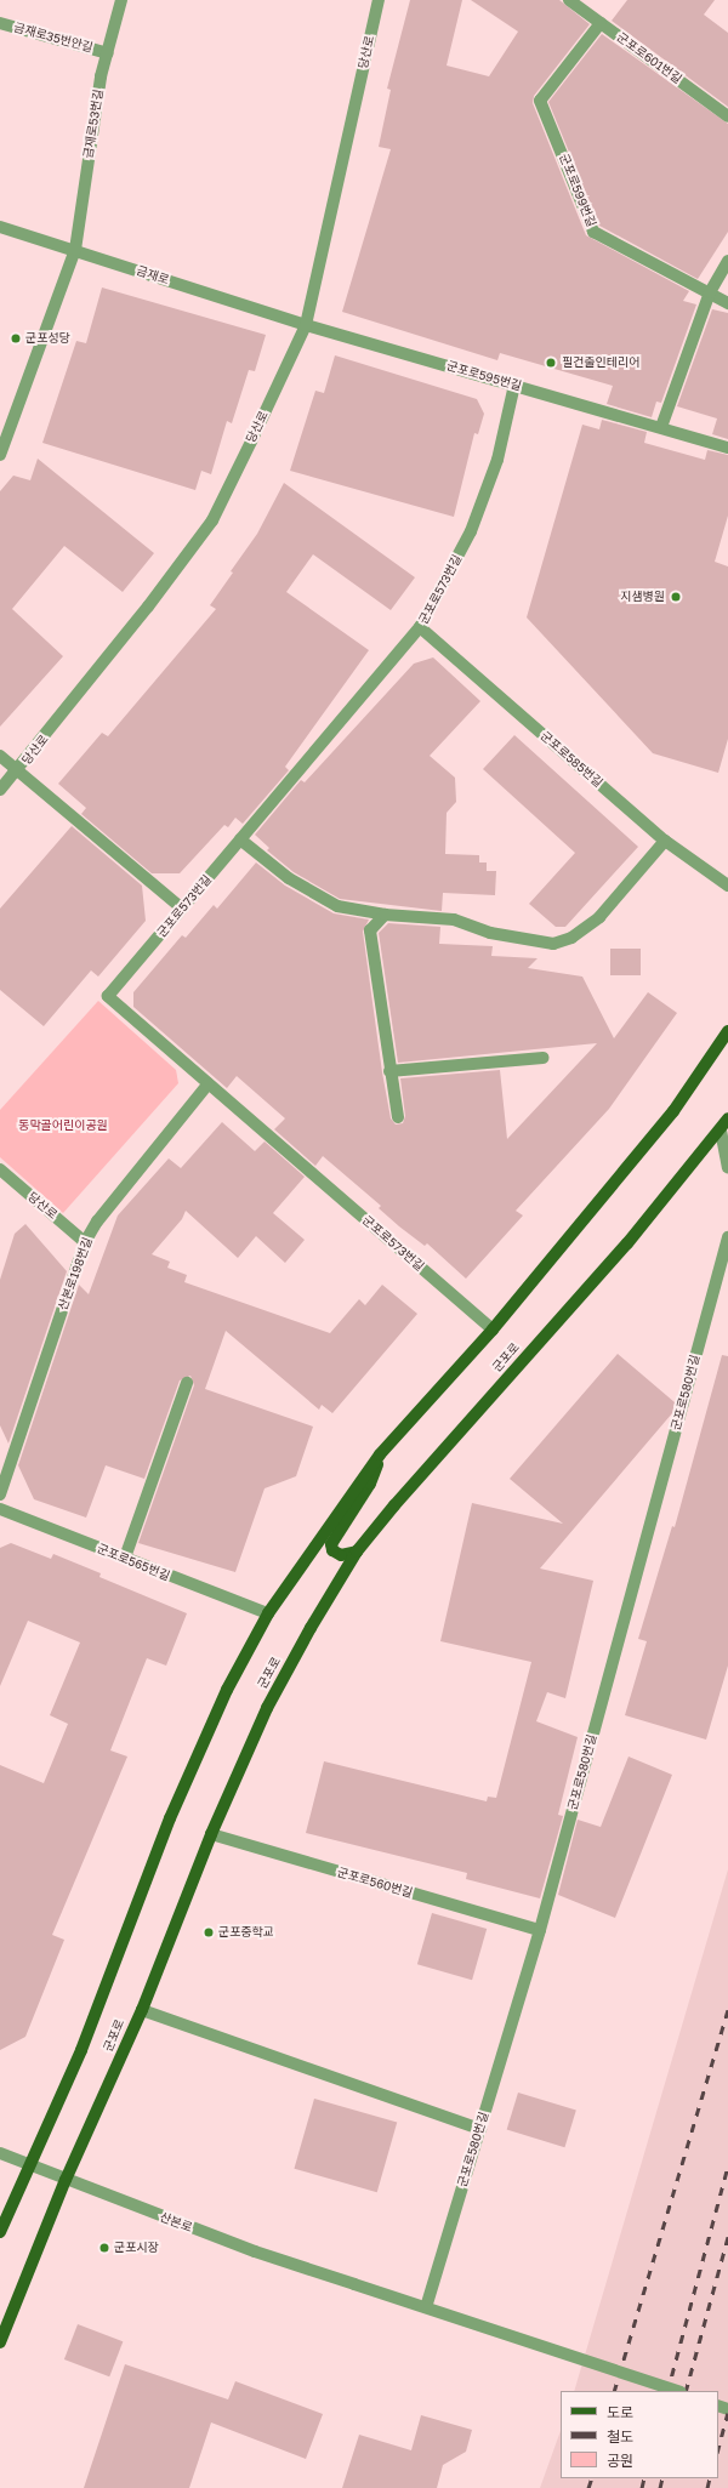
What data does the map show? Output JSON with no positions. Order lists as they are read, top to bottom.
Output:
{
  "streets": {
    "main road": ["군포로"],
    "street": [
      "금재로35번안길",
      "당산로",
      "군포로601번길",
      "금재로53번길",
      "군포로599번길",
      "금재로",
      "군포로595번길",
      "군포로573번길",
      "군포로585번길",
      "산본로198번길",
      "군포로580번길",
      "군포로565번길",
      "군포로560번길",
      "산본로"
    ]
  },
  "crossings": [
    ["금재로35번안길", "금재로53번길"],
    ["당산로", "금재로"],
    ["당산로", "군포로595번길"],
    ["당산로", "산본로198번길"],
    ["군포로601번길", "군포로599번길"],
    ["금재로53번길", "금재로"],
    ["금재로", "군포로595번길"],
    ["군포로595번길", "군포로573번길"],
    ["군포로573번길", "군포로585번길"],
    ["군포로573번길", "산본로198번길"],
    ["군포로573번길", "군포로"],
    ["군포로", "군포로565번길"],
    ["군포로", "군포로560번길"],
    ["군포로", "산본로"],
    ["군포로580번길", "군포로560번길"]
  ],
  "parks": ["동막골어린이공원"],
  "places": [
    "군포성당",
    "필건출인테리어",
    "지샘병원",
    "군포중학교",
    "군포시장"
  ],
  "legend": ["도로", "철도", "공원"]
}
